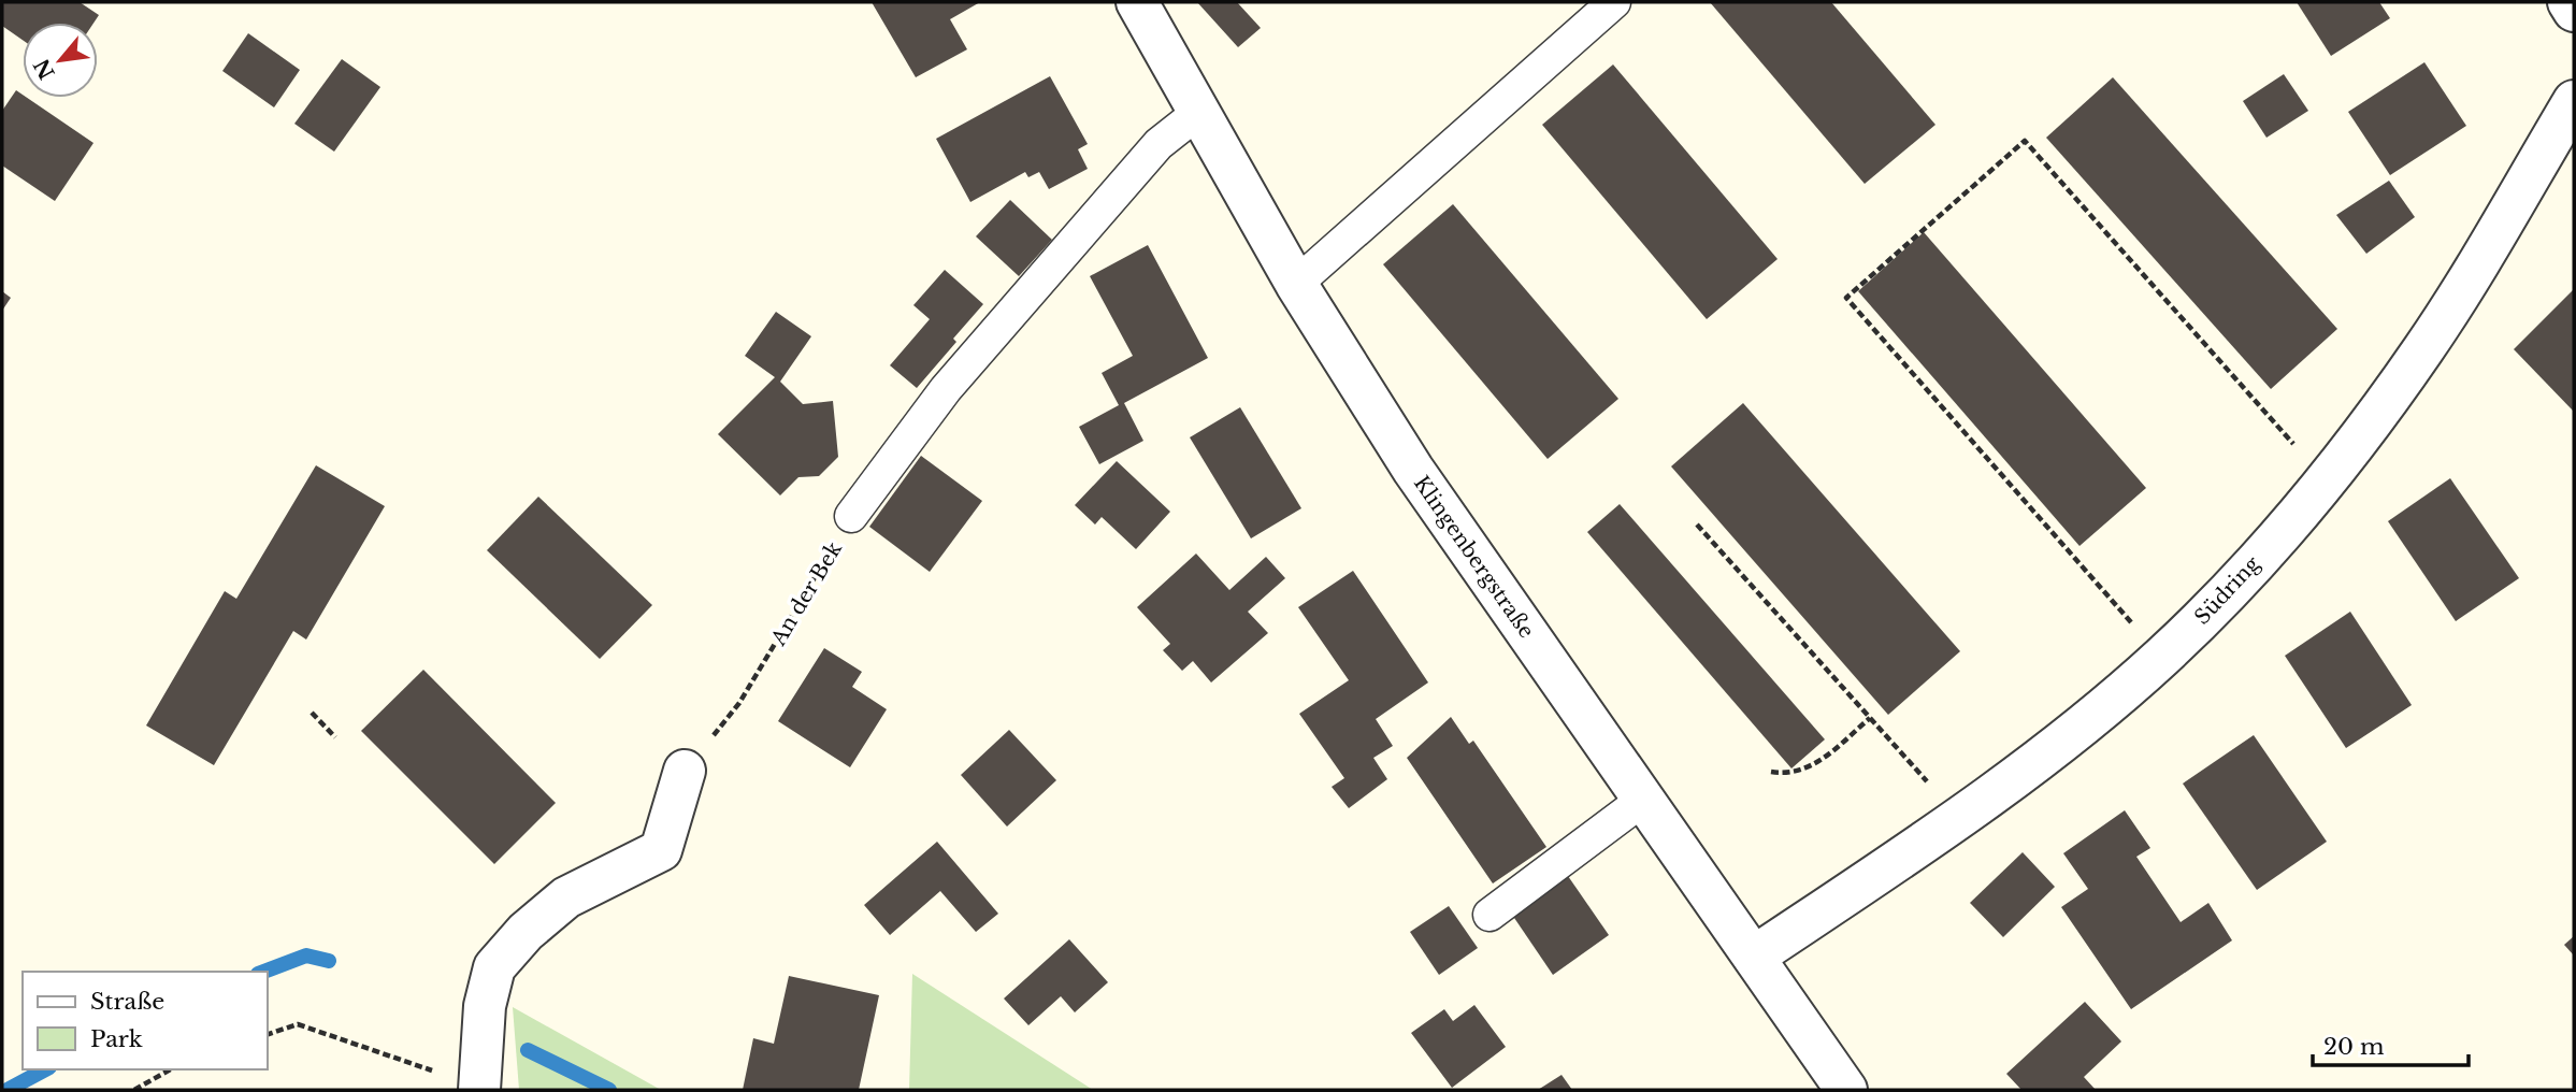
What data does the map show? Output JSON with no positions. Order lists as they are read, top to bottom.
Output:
{
  "streets": {
    "street": ["Klingenbergstraße", "Südring"],
    "path": ["An der Bek"]
  },
  "crossings": [
    ["Klingenbergstraße", "Südring"]
  ],
  "legend": ["Straße", "Park"],
  "scale_bar": "20 m",
  "north": "bottom left"
}
